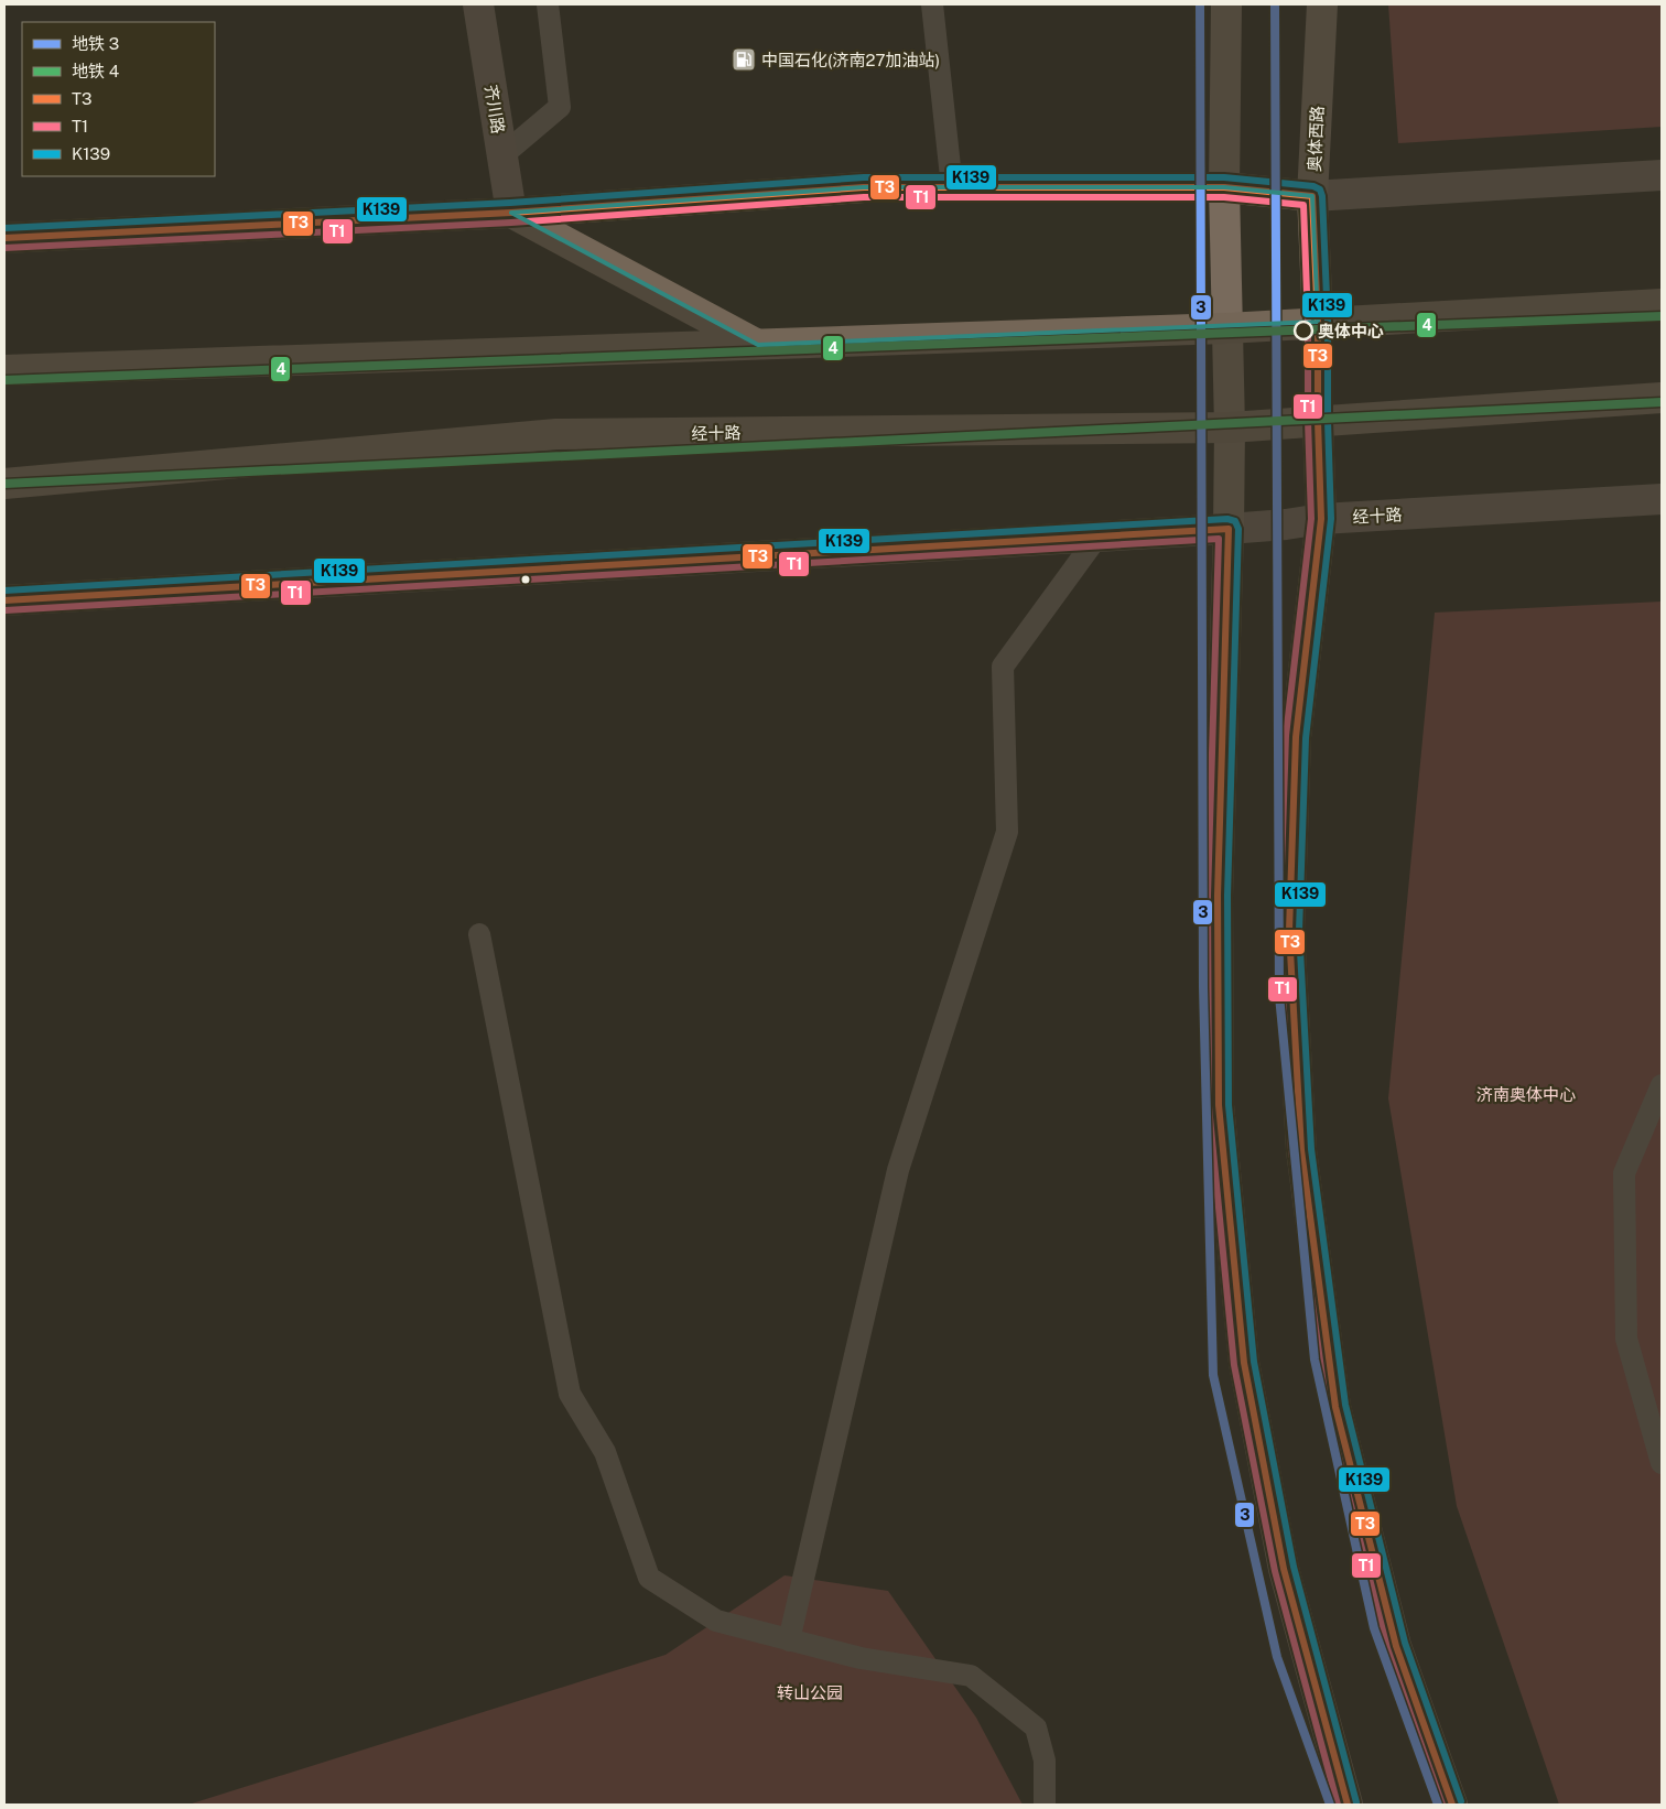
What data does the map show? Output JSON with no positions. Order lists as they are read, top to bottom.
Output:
{
  "streets": {
    "highway": ["经十路"],
    "main road": ["齐川路", "奥体西路"]
  },
  "crossings": [
    ["奥体西路", "经十路"]
  ],
  "parks": ["济南奥体中心", "转山公园"],
  "places": {
    "fuel station": ["中国石化(济南27加油站)"],
    "other": ["奥体中心"]
  },
  "lines": [
    "metro line 3",
    "transit line K139",
    "transit line T3",
    "transit line T1",
    "metro line 4"
  ],
  "legend": [
    "地铁 3",
    "地铁 4",
    "T3",
    "T1",
    "K139"
  ]
}
